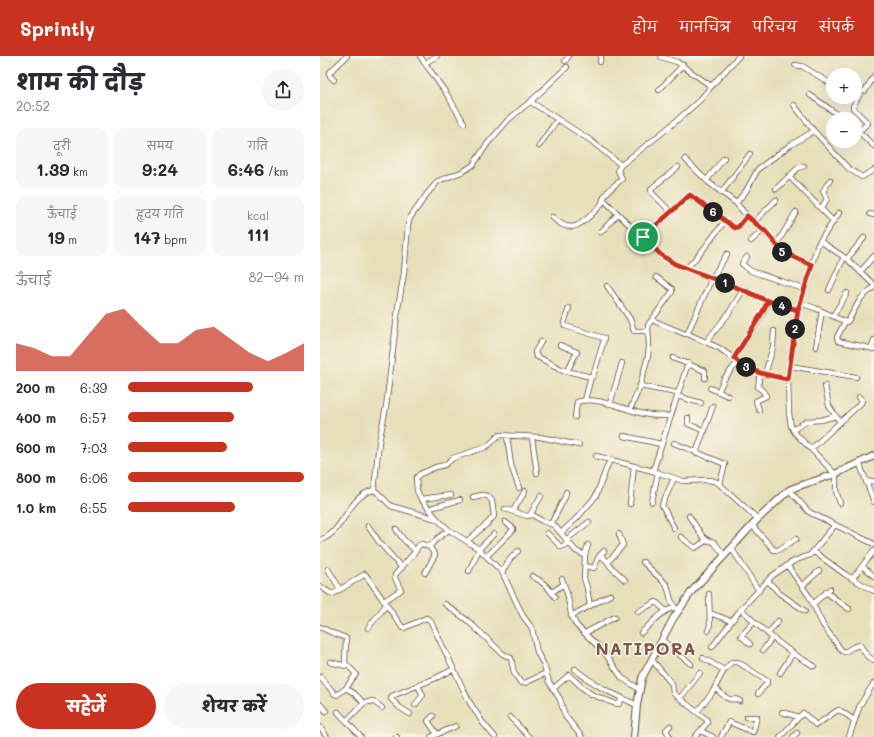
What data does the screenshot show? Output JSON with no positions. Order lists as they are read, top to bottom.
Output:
{
  "districts": ["NATIPORA"],
  "page": {
    "header": "Sprintly",
    "nav": [
      "होम",
      "मानचित्र",
      "परिचय",
      "संपर्क"
    ],
    "heading": ["शाम की दौड़", "20:52"],
    "map_buttons": ["+", "−"],
    "stats": [
      ["दूरी", "1.39 km"],
      ["समय", "9:24"],
      ["गति", "6:46 /km"],
      ["ऊँचाई", "19 m"],
      ["हृदय गति", "147 bpm"],
      ["kcal", "111"]
    ],
    "pins": [
      "6",
      "5",
      "1",
      "4",
      "2",
      "3"
    ],
    "chart": ["ऊँचाई", "82–94 m"],
    "list": [
      {
        "name": "200 m",
        "note": "6:39"
      },
      {
        "name": "400 m",
        "note": "6:57"
      },
      {
        "name": "600 m",
        "note": "7:03"
      },
      {
        "name": "800 m",
        "note": "6:06"
      },
      {
        "name": "1.0 km",
        "note": "6:55"
      }
    ],
    "buttons": ["सहेजें", "शेयर करें"]
  }
}
